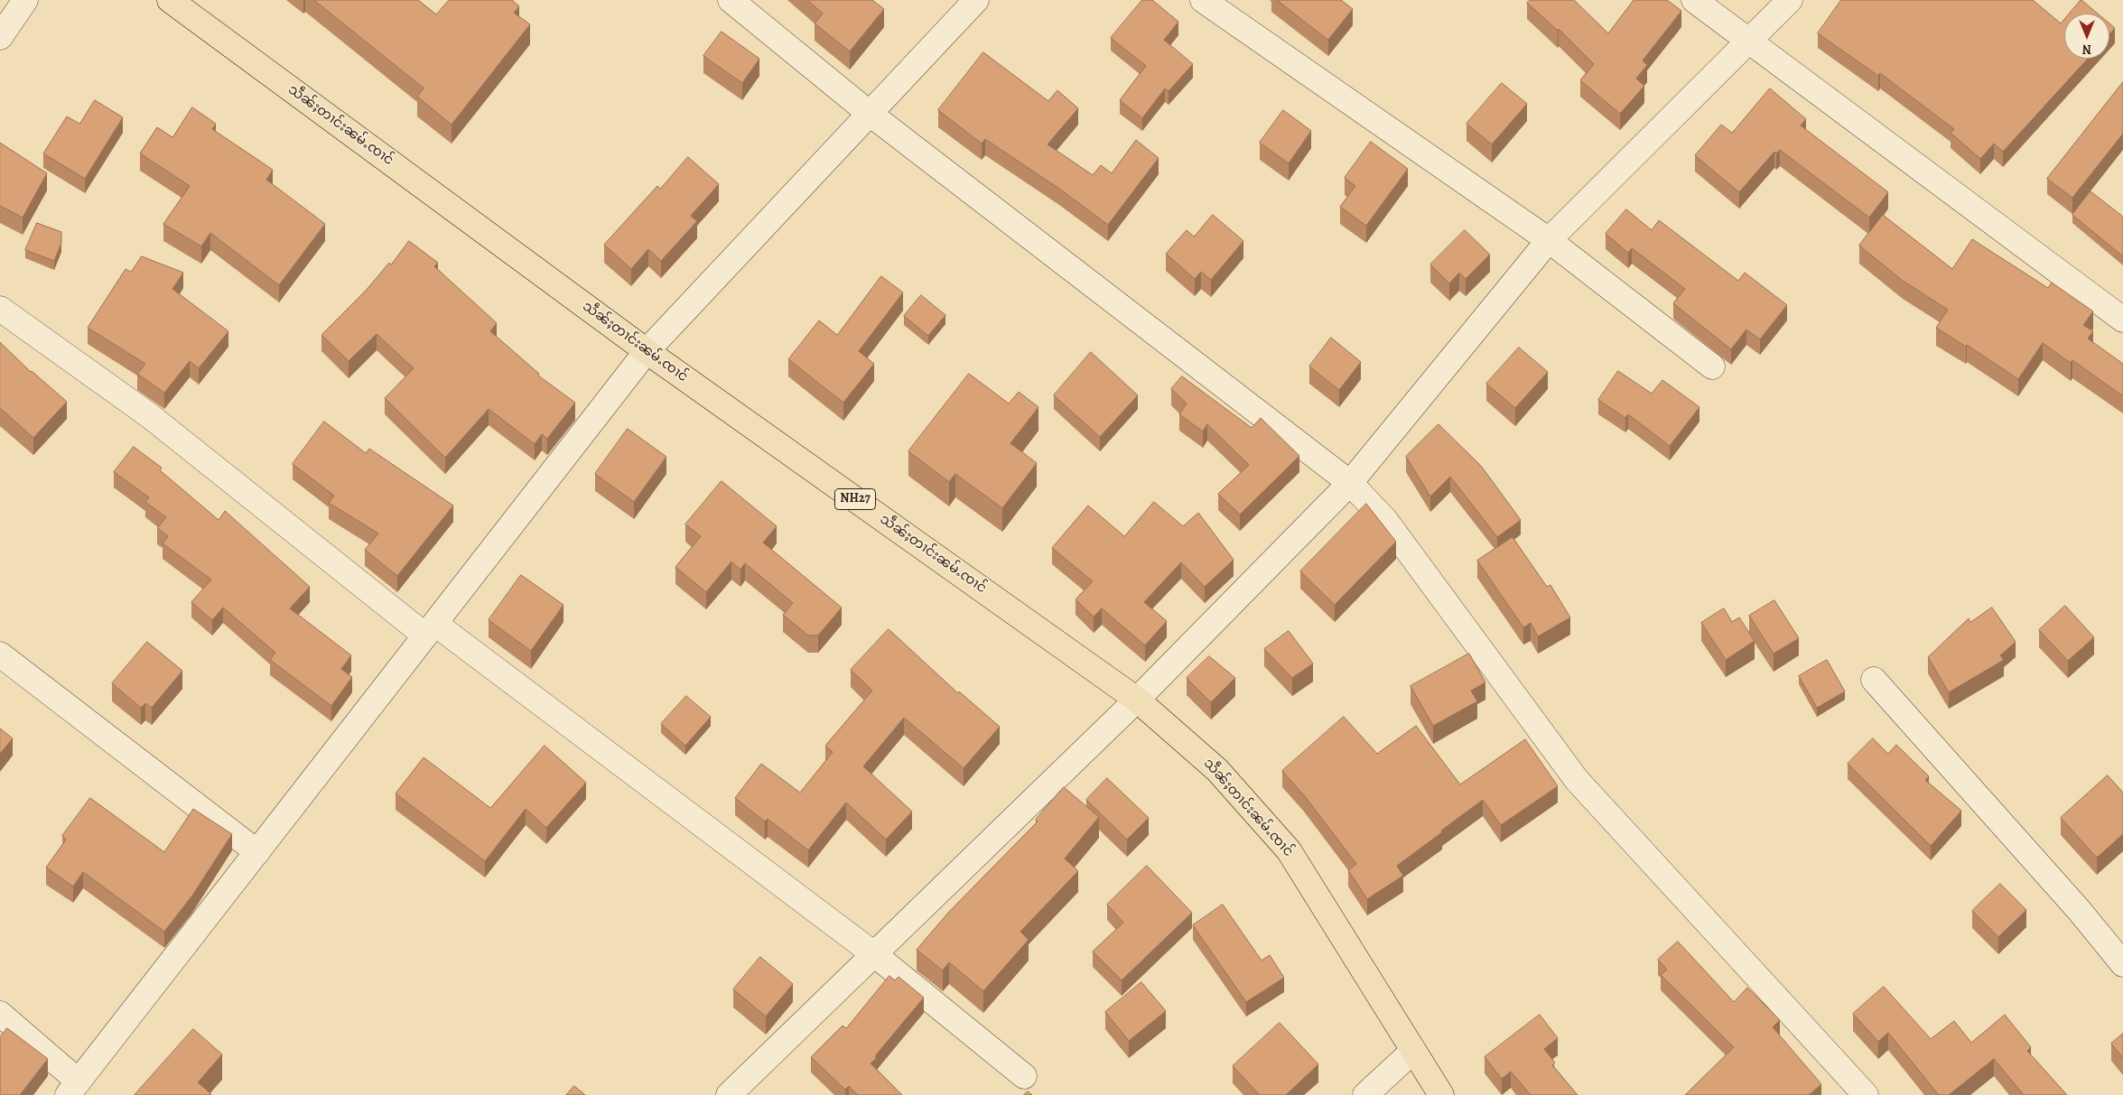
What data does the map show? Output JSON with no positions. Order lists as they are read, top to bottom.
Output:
{
  "streets": {
    "highway": ["သဵၼ်ႈတၢင်းၼမ်ႉၸၢင်", "NH27"]
  },
  "north": "bottom"
}
